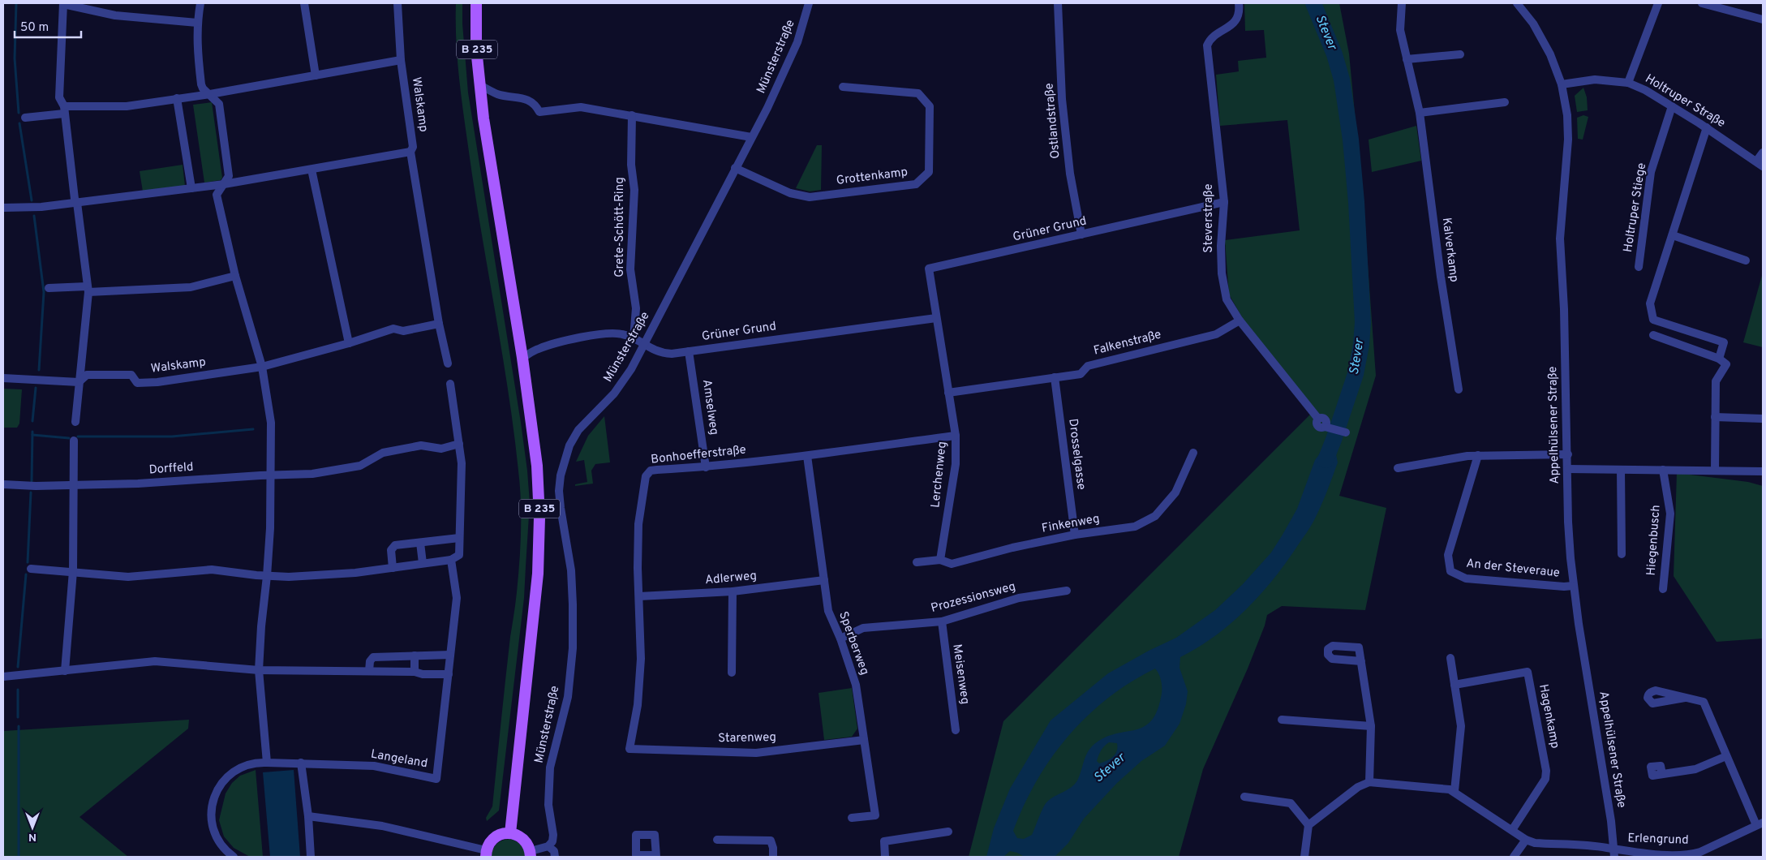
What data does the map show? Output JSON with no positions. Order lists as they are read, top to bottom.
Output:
{
  "streets": {
    "main road": ["B 235"],
    "street": [
      "Münsterstraße",
      "Holtruper Straße",
      "Walskamp",
      "Ostlandstraße",
      "Grottenkamp",
      "Holtruper Stiege",
      "Steverstraße",
      "Grete-Schött-Ring",
      "Grüner Grund",
      "Kalverkamp",
      "Falkenstraße",
      "Amselweg",
      "Appelhülsener Straße",
      "Drosselgasse",
      "Bonhoefferstraße",
      "Dorffeld",
      "Lerchenweg",
      "Finkenweg",
      "Hiegenbusch",
      "An der Steveraue",
      "Adlerweg",
      "Prozessionsweg",
      "Sperberweg",
      "Meisenweg",
      "Hagenkamp",
      "Starenweg",
      "Langeland",
      "Erlengrund"
    ]
  },
  "crossings": [
    ["Münsterstraße", "Grottenkamp"],
    ["Münsterstraße", "Grüner Grund"],
    ["Holtruper Straße", "Holtruper Stiege"],
    ["Holtruper Straße", "Appelhülsener Straße"],
    ["Ostlandstraße", "Grüner Grund"],
    ["Steverstraße", "Grüner Grund"],
    ["Steverstraße", "Falkenstraße"],
    ["Grüner Grund", "Falkenstraße"],
    ["Grüner Grund", "Amselweg"],
    ["Grüner Grund", "Lerchenweg"],
    ["Falkenstraße", "Drosselgasse"],
    ["Falkenstraße", "Lerchenweg"],
    ["Amselweg", "Bonhoefferstraße"],
    ["Appelhülsener Straße", "An der Steveraue"],
    ["Appelhülsener Straße", "Erlengrund"],
    ["Drosselgasse", "Finkenweg"],
    ["Bonhoefferstraße", "Lerchenweg"],
    ["Bonhoefferstraße", "Adlerweg"],
    ["Bonhoefferstraße", "Sperberweg"],
    ["Bonhoefferstraße", "Starenweg"],
    ["Lerchenweg", "Finkenweg"],
    ["Adlerweg", "Sperberweg"],
    ["Prozessionsweg", "Sperberweg"],
    ["Prozessionsweg", "Meisenweg"],
    ["Sperberweg", "Starenweg"]
  ],
  "water": ["Stever"],
  "scale_bar": "50 m",
  "north": "bottom"
}
